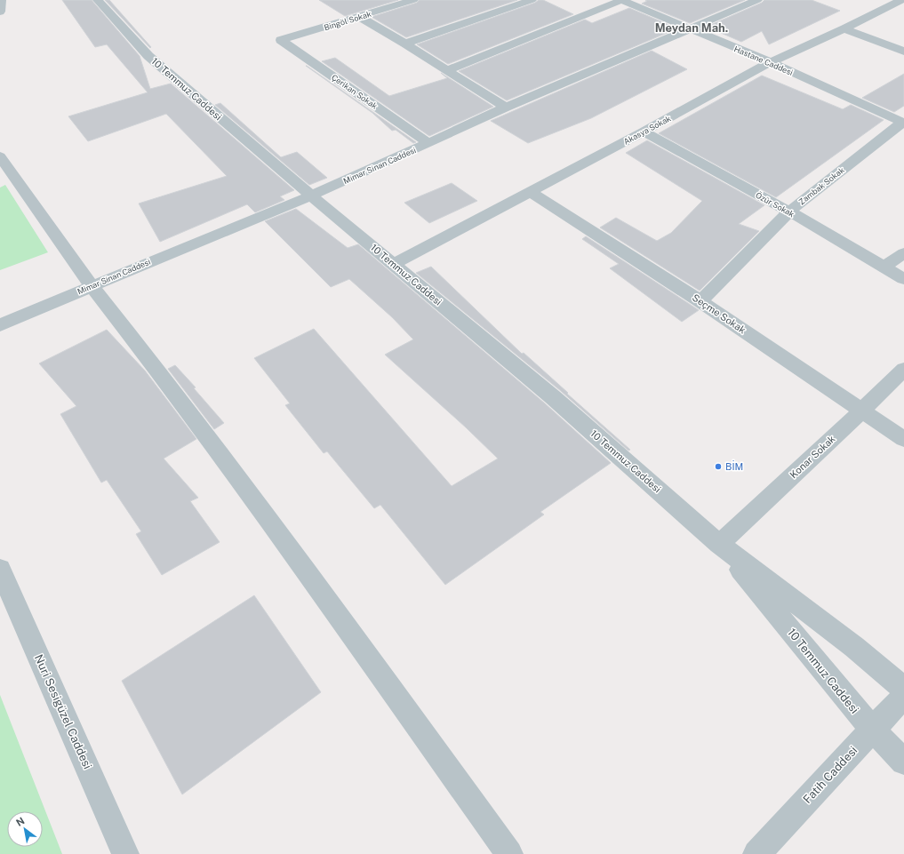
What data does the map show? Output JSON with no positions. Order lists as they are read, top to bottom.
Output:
{
  "streets": {
    "street": [
      "Bingöl Sokak",
      "Hastane Caddesi",
      "10 Temmuz Caddesi",
      "Çerikan Sokak",
      "Akasya Sokak",
      "Mimar Sinan Caddesi",
      "Zambak Sokak",
      "Özür Sokak",
      "Seçme Sokak",
      "Konar Sokak",
      "Nuri Sesigüzel Caddesi",
      "Fatih Caddesi"
    ]
  },
  "crossings": [
    ["Bingöl Sokak", "Çerikan Sokak"],
    ["Hastane Caddesi", "Akasya Sokak"],
    ["Hastane Caddesi", "Mimar Sinan Caddesi"],
    ["Hastane Caddesi", "Zambak Sokak"],
    ["10 Temmuz Caddesi", "Akasya Sokak"],
    ["10 Temmuz Caddesi", "Mimar Sinan Caddesi"],
    ["10 Temmuz Caddesi", "Konar Sokak"],
    ["10 Temmuz Caddesi", "Fatih Caddesi"],
    ["Çerikan Sokak", "Mimar Sinan Caddesi"],
    ["Akasya Sokak", "Özür Sokak"],
    ["Akasya Sokak", "Seçme Sokak"],
    ["Zambak Sokak", "Özür Sokak"],
    ["Zambak Sokak", "Seçme Sokak"],
    ["Seçme Sokak", "Konar Sokak"]
  ],
  "districts": ["Meydan Mah."],
  "places": ["BİM"],
  "north": "top left"
}
